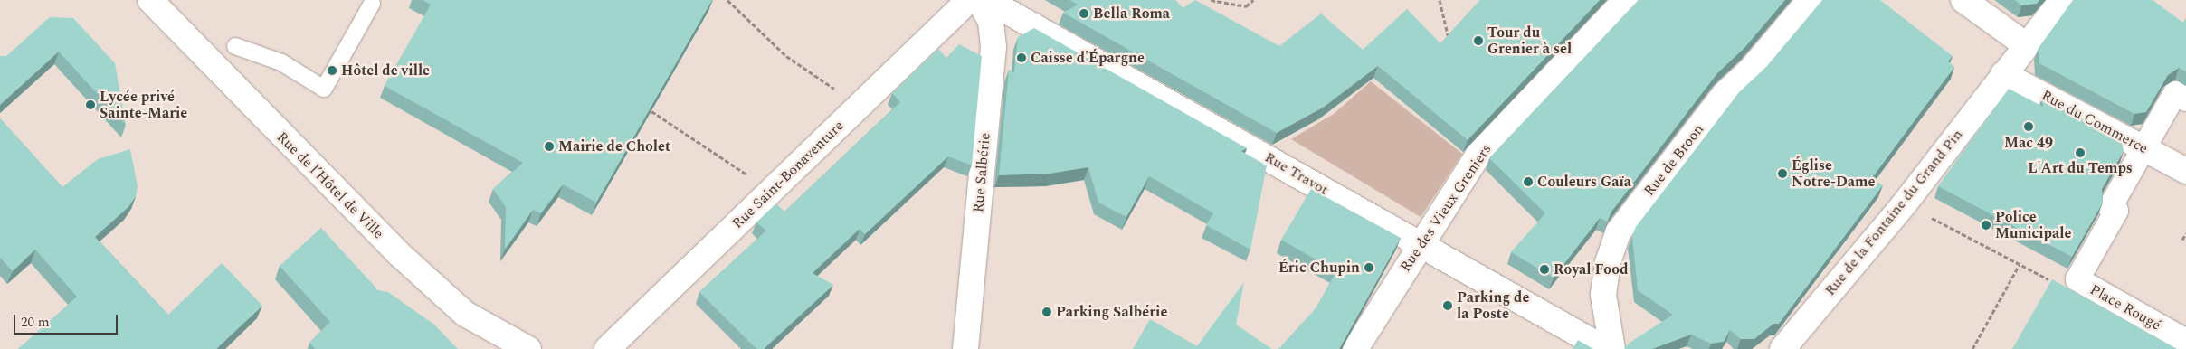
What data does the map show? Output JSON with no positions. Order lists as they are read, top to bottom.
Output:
{
  "streets": {
    "street": [
      "Rue du Commerce",
      "Rue de Broon",
      "Rue Salbérie",
      "Rue Travot",
      "Rue Saint-Bonaventure",
      "Rue de l’Hôtel de Ville",
      "Rue des Vieux Greniers",
      "Rue de la Fontaine du Grand Pin",
      "Place Rougé"
    ]
  },
  "crossings": [
    ["Rue du Commerce", "Rue de la Fontaine du Grand Pin"],
    ["Rue du Commerce", "Place Rougé"],
    ["Rue Travot", "Rue des Vieux Greniers"]
  ],
  "places": [
    "Bella Roma",
    "Tour du Grenier à sel",
    "Caisse d'Épargne",
    "Hôtel de ville",
    "Lycée privé Sainte-Marie",
    "Mac 49",
    "Mairie de Cholet",
    "L'Art du Temps",
    "Église Notre-Dame",
    "Couleurs Gaïa",
    "Police Municipale",
    "Éric Chupin",
    "Royal Food",
    "Parking de la Poste",
    "Parking Salbérie"
  ],
  "scale_bar": "20 m"
}
